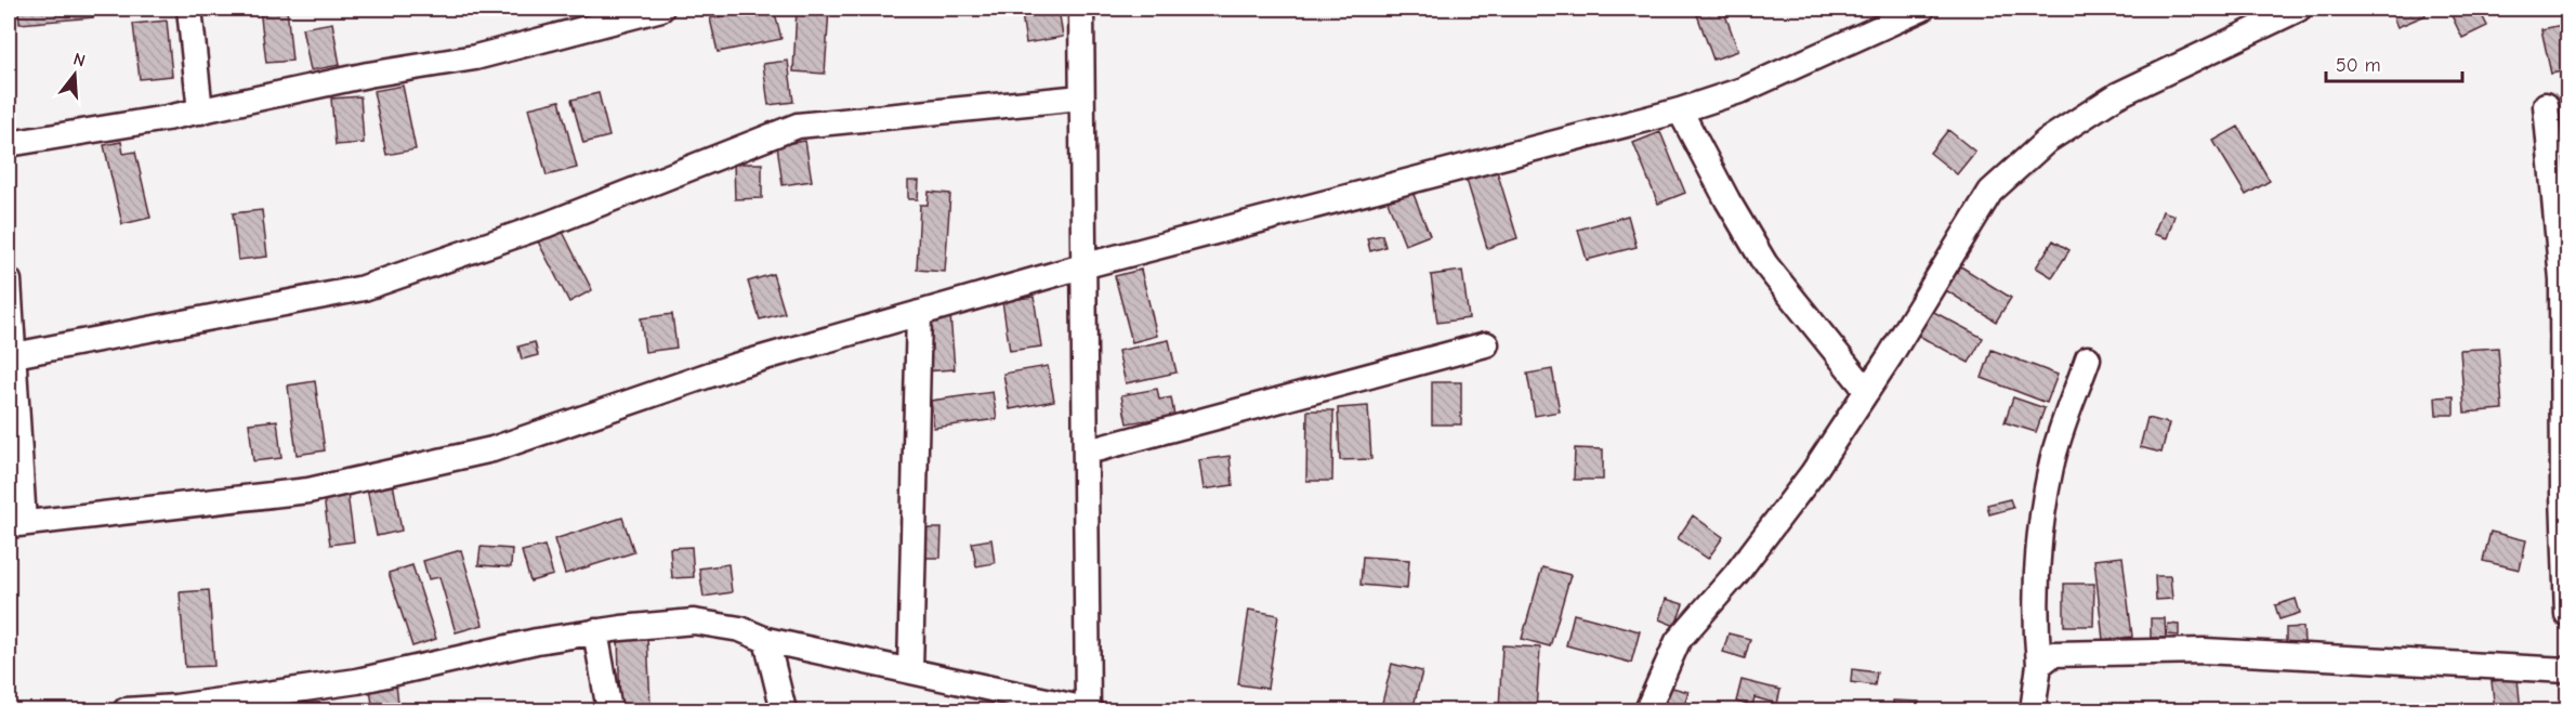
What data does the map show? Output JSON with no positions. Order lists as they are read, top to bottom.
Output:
{
  "scale_bar": "50 m",
  "north": "top"
}
